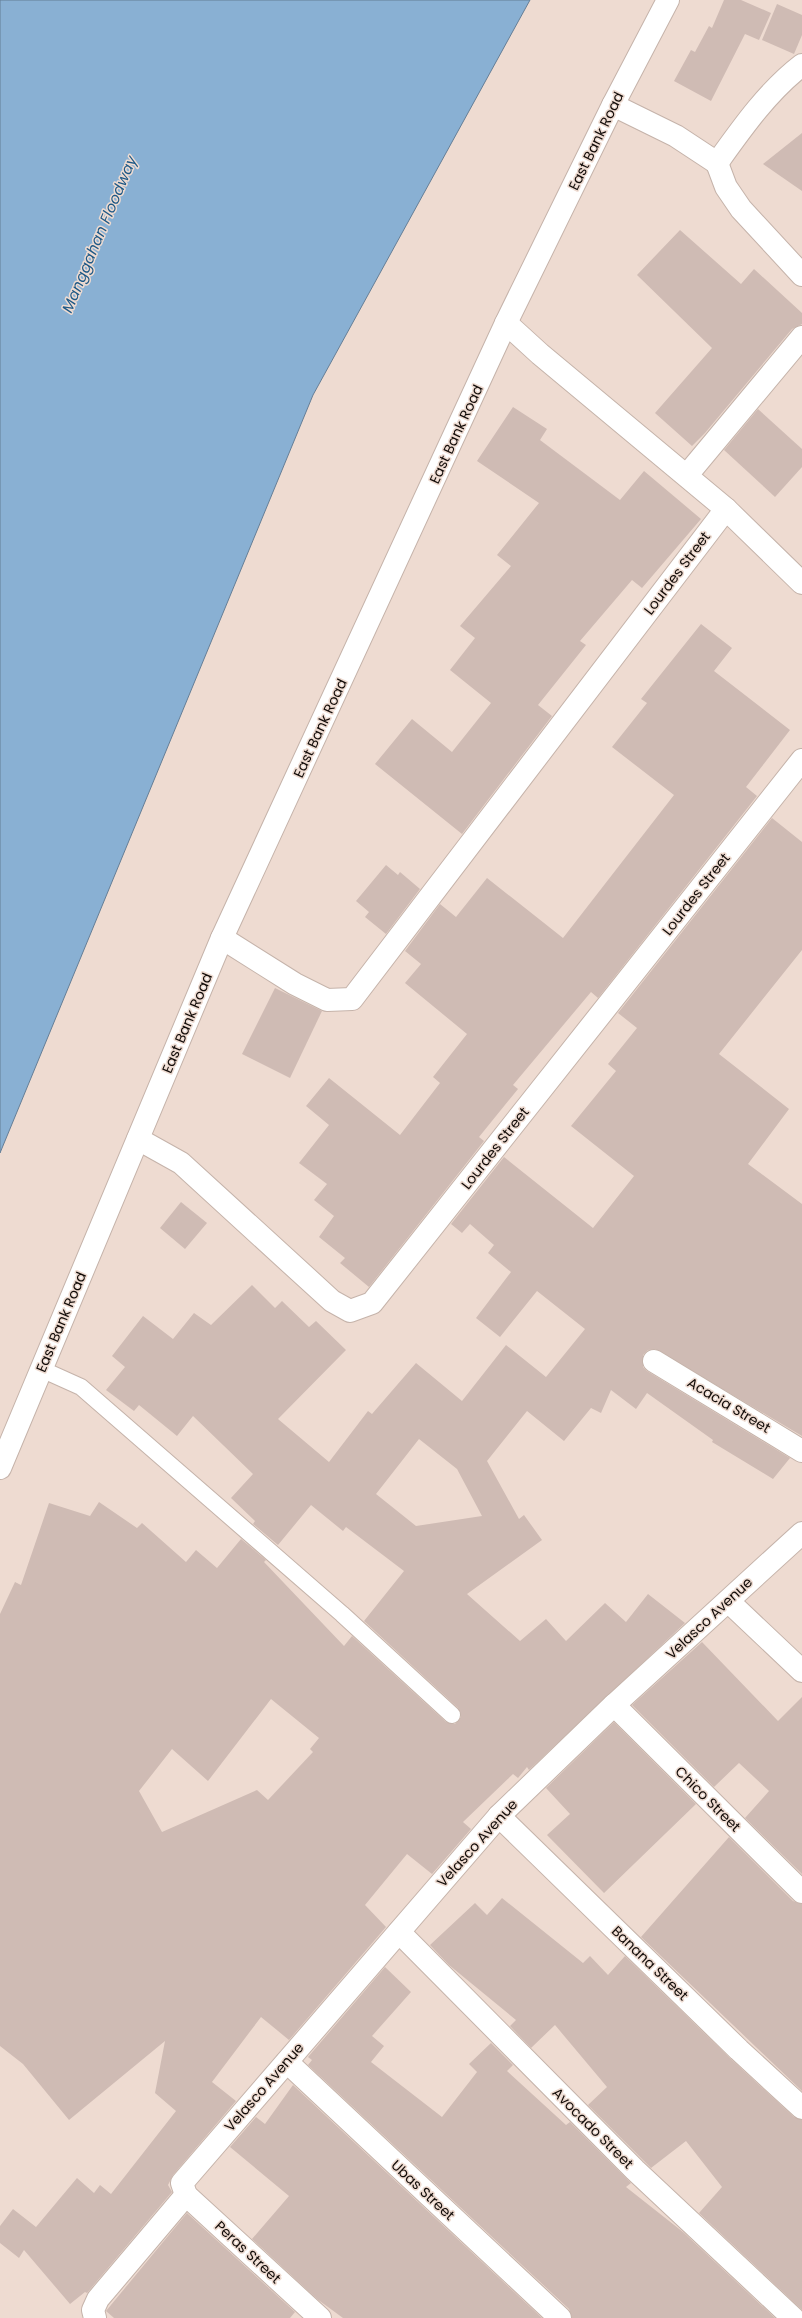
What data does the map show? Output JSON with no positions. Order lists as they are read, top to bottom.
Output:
{
  "streets": {
    "street": [
      "East Bank Road",
      "Lourdes Street",
      "Acacia Street",
      "Velasco Avenue",
      "Chico Street",
      "Banana Street",
      "Avocado Street",
      "Ubas Street",
      "Peras Street"
    ]
  },
  "crossings": [
    ["East Bank Road", "Lourdes Street"],
    ["Velasco Avenue", "Chico Street"],
    ["Velasco Avenue", "Banana Street"],
    ["Velasco Avenue", "Avocado Street"],
    ["Velasco Avenue", "Ubas Street"],
    ["Velasco Avenue", "Peras Street"]
  ],
  "water": ["Manggahan Floodway"]
}
